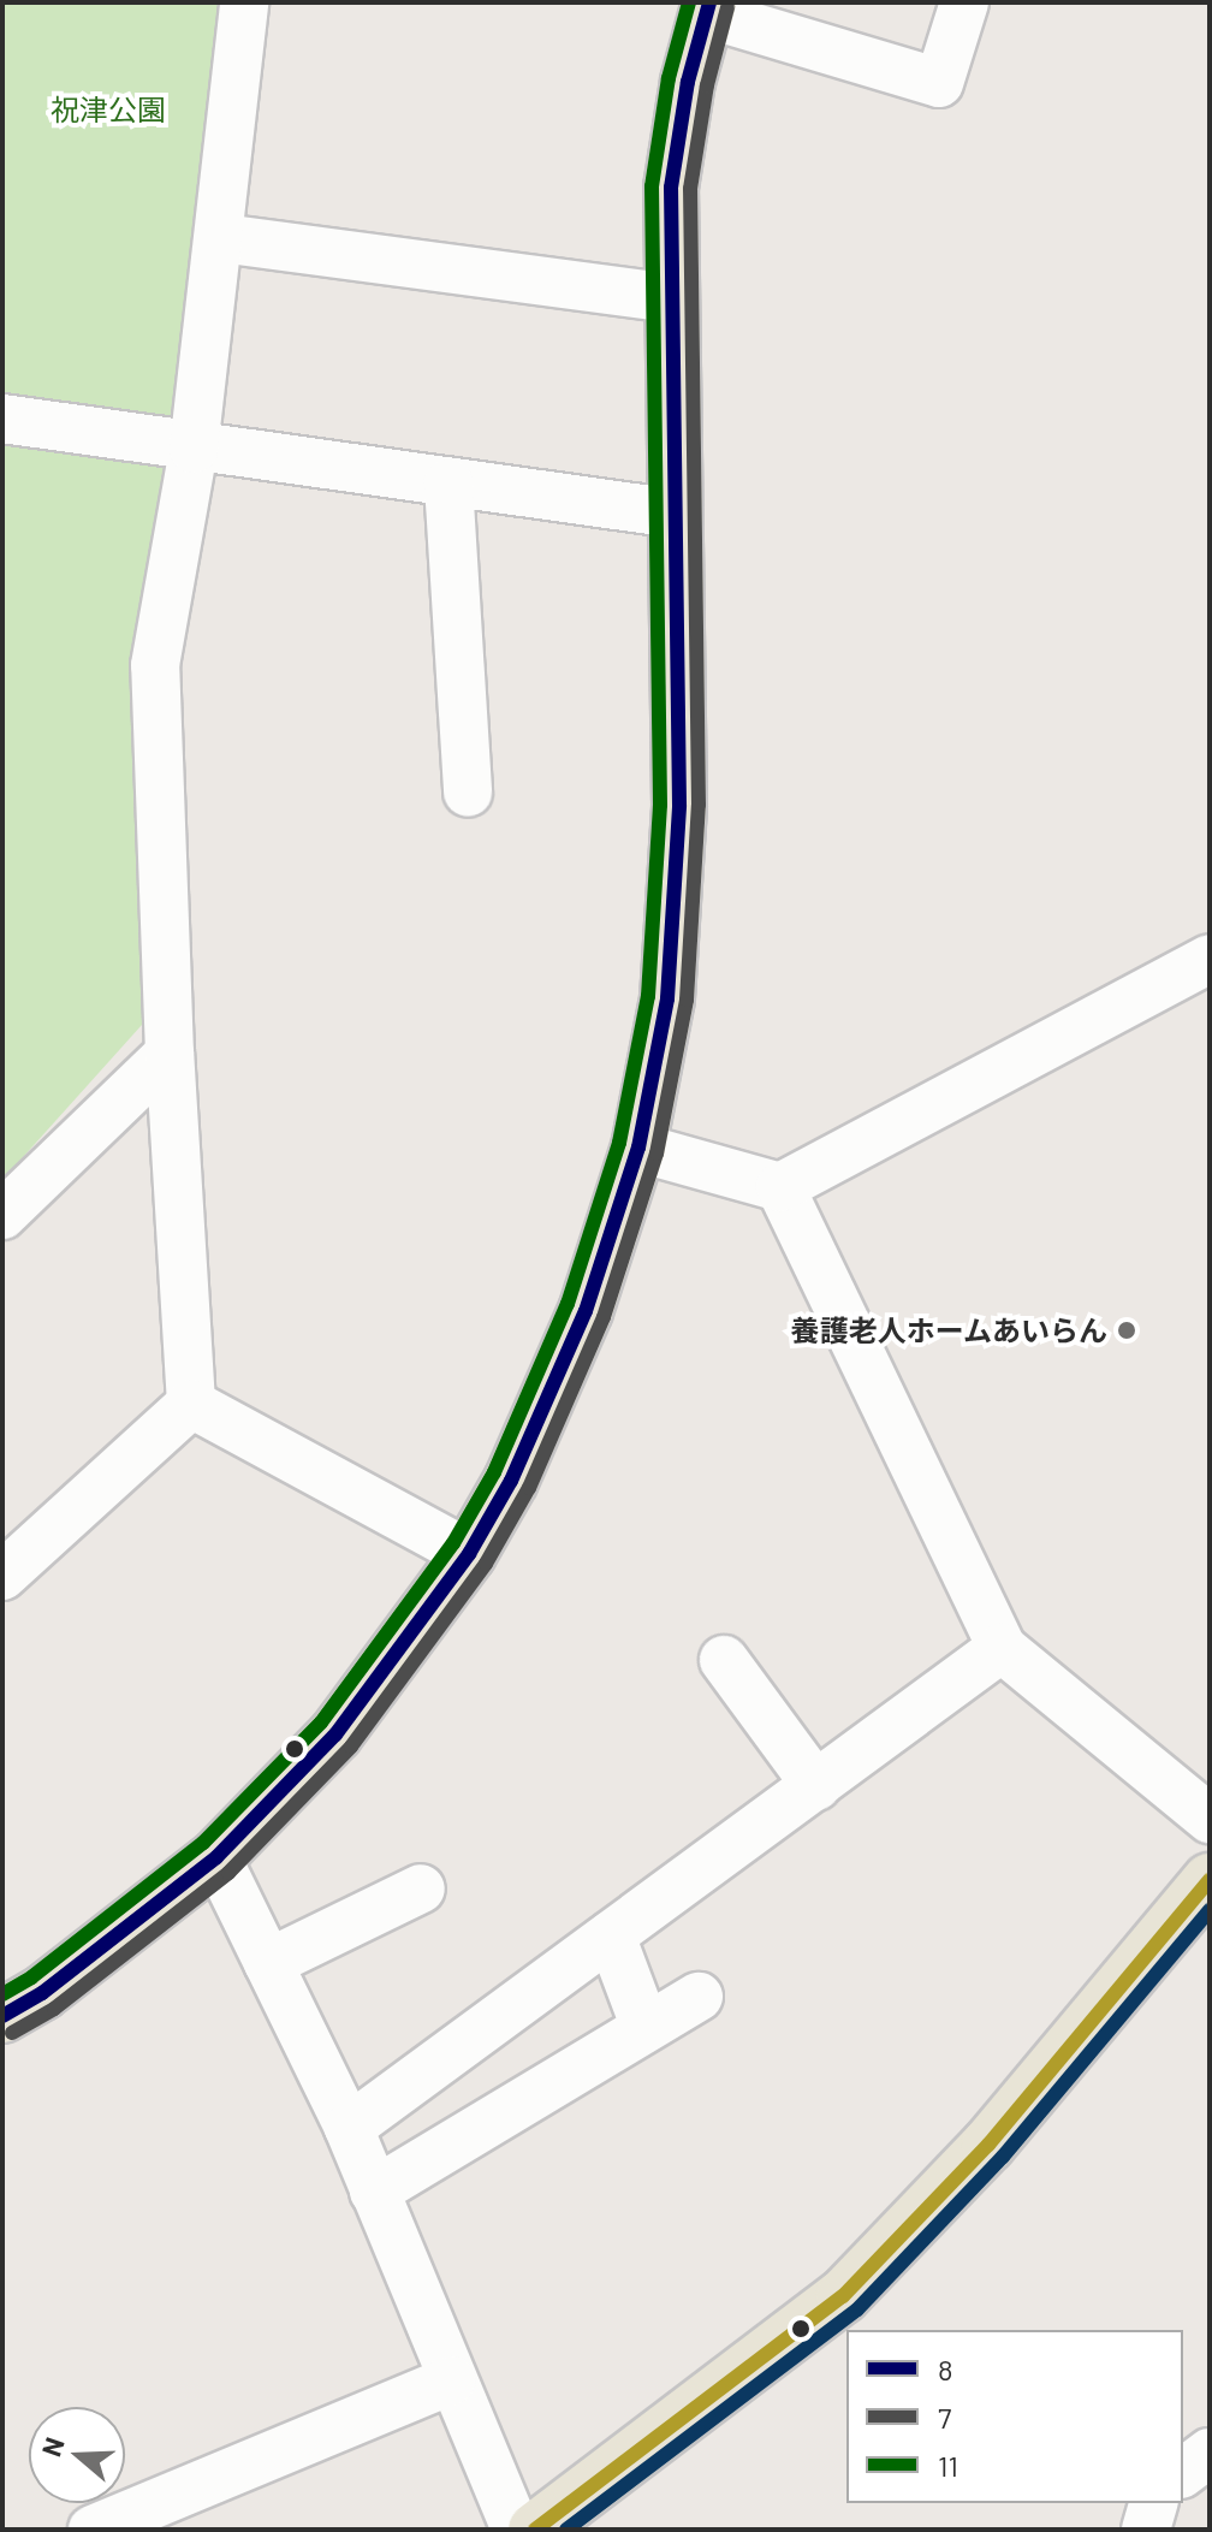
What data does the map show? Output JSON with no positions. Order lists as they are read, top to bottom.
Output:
{
  "parks": ["祝津公園"],
  "places": ["養護老人ホームあいらん"],
  "lines": ["transit line 8", "transit line 11", "transit line 7"],
  "legend": ["8", "7", "11"],
  "north": "left"
}
